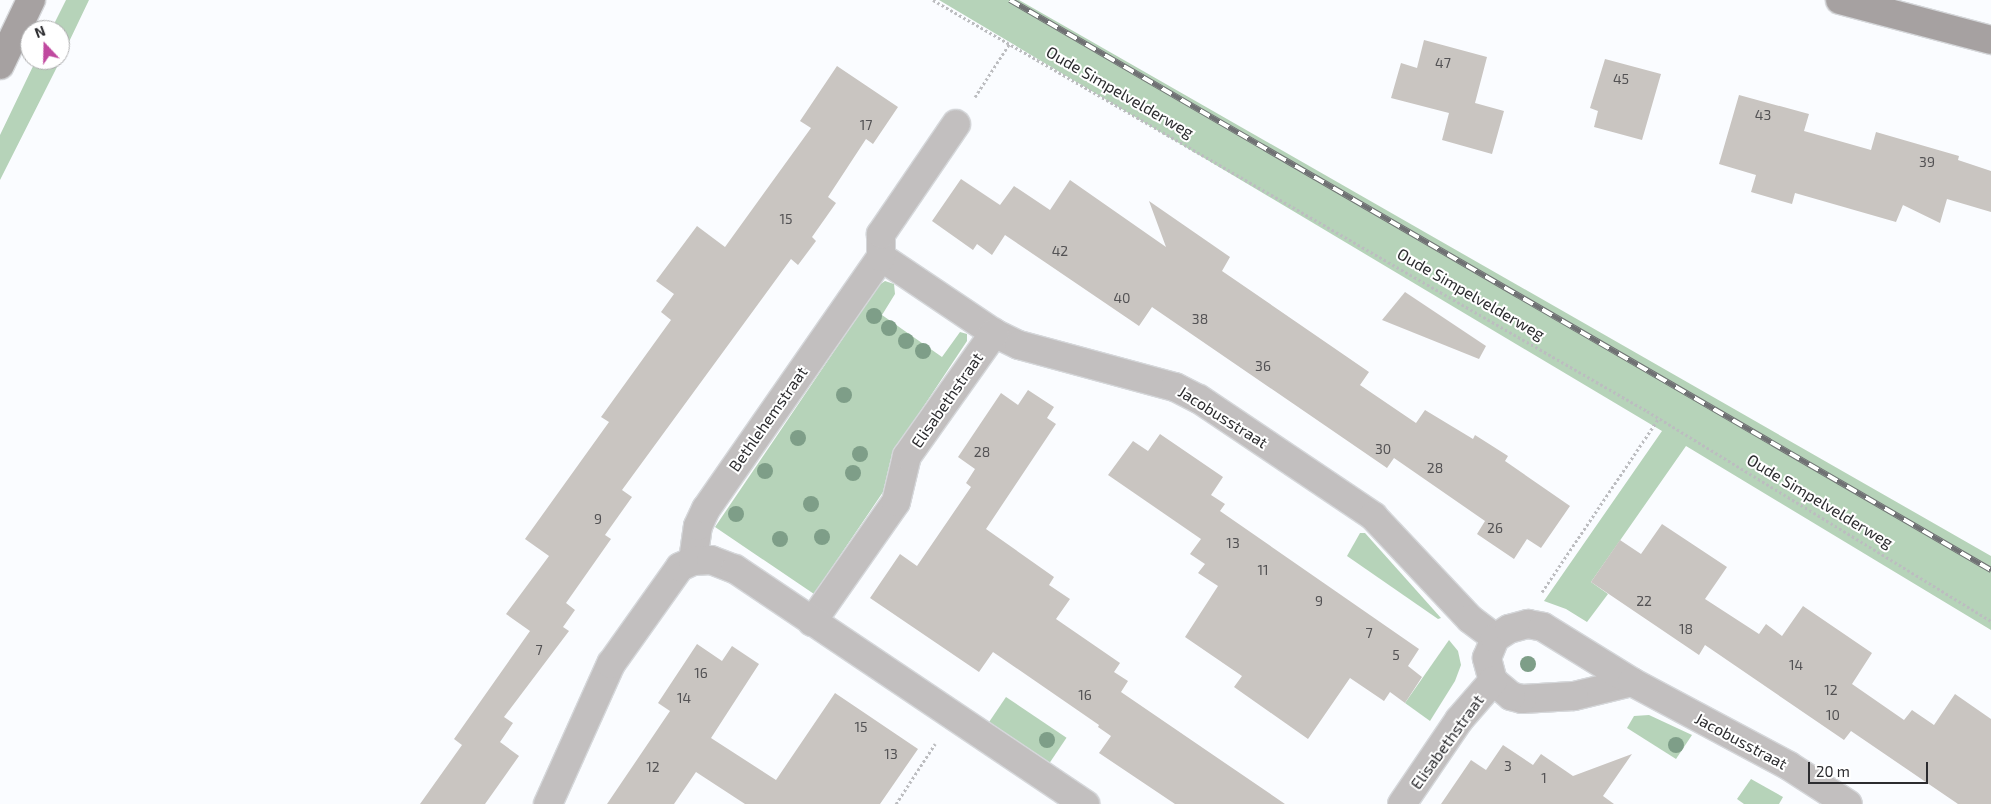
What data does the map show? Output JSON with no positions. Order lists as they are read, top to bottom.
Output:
{
  "streets": {
    "street": ["Elisabethstraat", "Jacobusstraat", "Bethlehemstraat"],
    "path": ["Oude Simpelvelderweg"]
  },
  "crossings": [
    ["Elisabethstraat", "Jacobusstraat"],
    ["Jacobusstraat", "Bethlehemstraat"]
  ],
  "house_numbers": [
    "47",
    "45",
    "43",
    "17",
    "39",
    "15",
    "42",
    "40",
    "38",
    "36",
    "30",
    "28",
    "28",
    "9",
    "26",
    "13",
    "11",
    "9",
    "22",
    "18",
    "7",
    "7",
    "5",
    "14",
    "16",
    "12",
    "16",
    "14",
    "10",
    "15",
    "13",
    "3",
    "12",
    "1"
  ],
  "scale_bar": "20 m",
  "north": "top"
}
